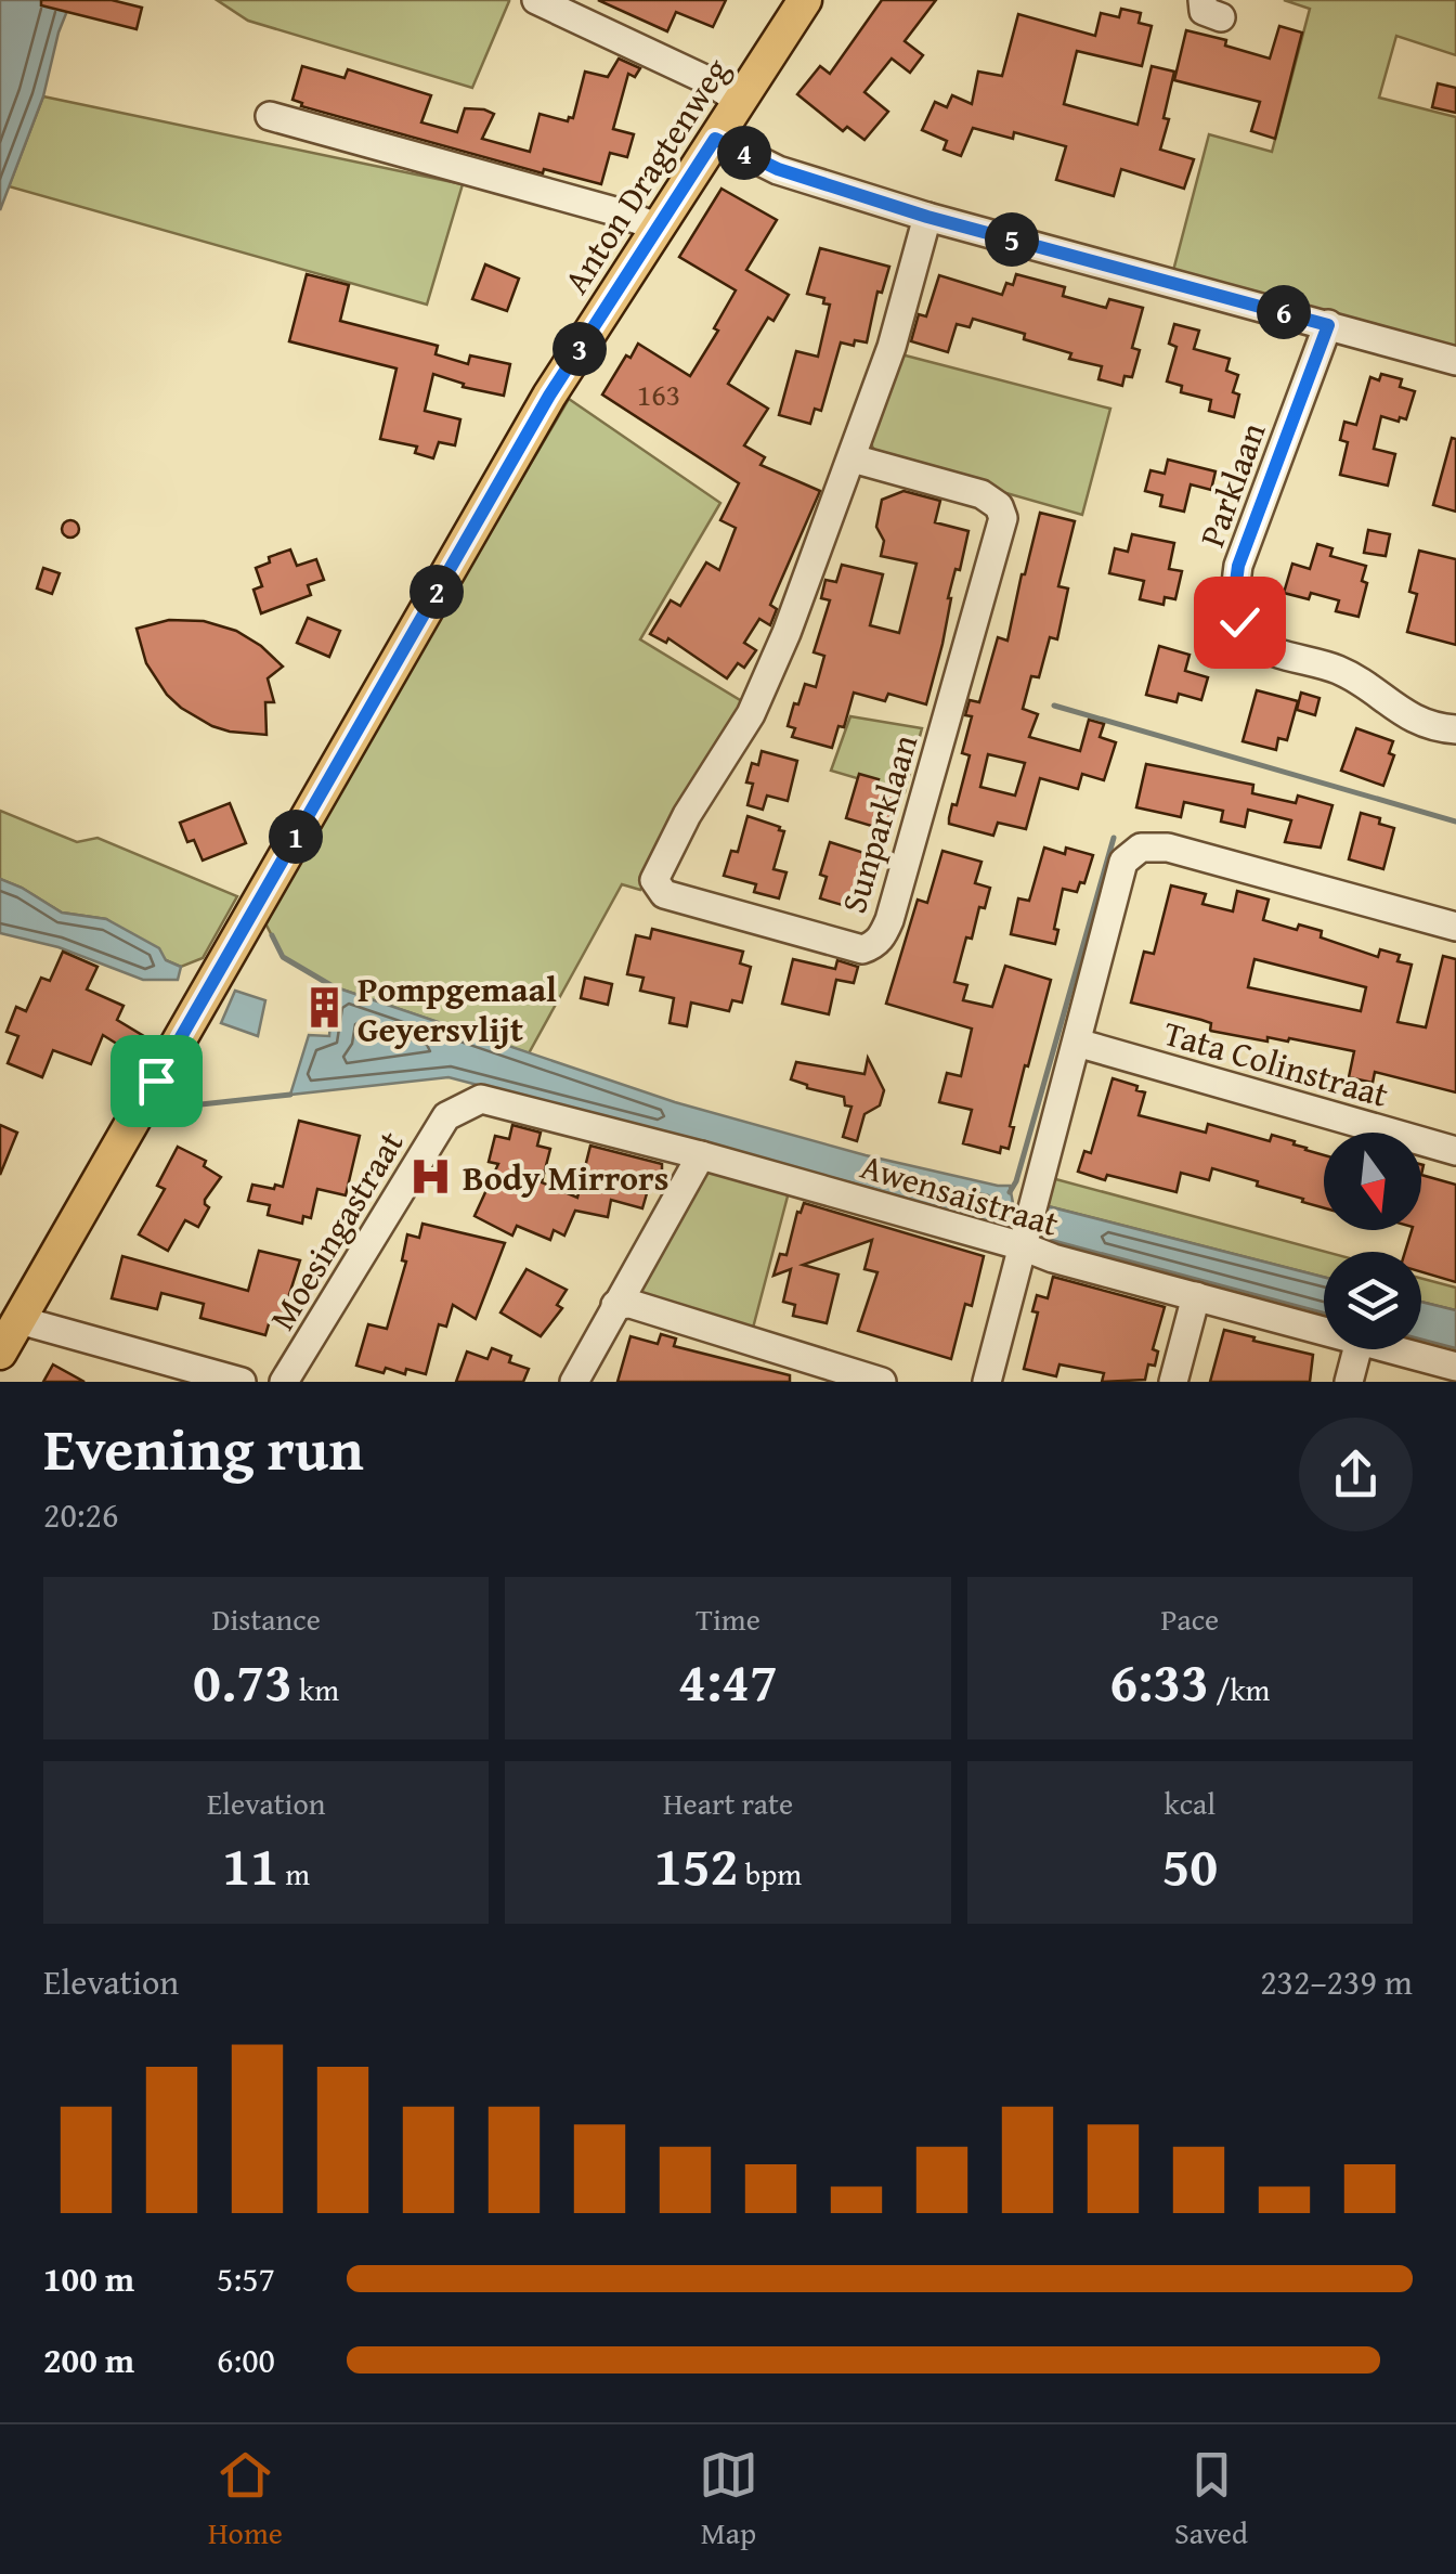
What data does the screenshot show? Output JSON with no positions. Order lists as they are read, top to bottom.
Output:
{
  "streets": {
    "main road": ["Anton Dragtenweg"],
    "street": [
      "Parklaan",
      "Sunparklaan",
      "Tata Colinstraat",
      "Awensaistraat",
      "Moesingastraat"
    ]
  },
  "crossings": [
    ["Awensaistraat", "Moesingastraat"]
  ],
  "places": {
    "building": ["Pompgemaal Geyersvlijt"],
    "hospital": ["Body Mirrors"]
  },
  "house_numbers": ["163"],
  "north": "bottom",
  "page": {
    "pins": [
      "4",
      "5",
      "6",
      "3",
      "2",
      "1"
    ],
    "heading": ["Evening run", "20:26"],
    "stats": [
      ["Distance", "0.73 km"],
      ["Time", "4:47"],
      ["Pace", "6:33 /km"],
      ["Elevation", "11 m"],
      ["Heart rate", "152 bpm"],
      ["kcal", "50"]
    ],
    "chart": ["Elevation", "232–239 m"],
    "list": [
      {
        "name": "100 m",
        "note": "5:57"
      },
      {
        "name": "200 m",
        "note": "6:00"
      }
    ],
    "tabs": ["Home", "Map", "Saved"]
  }
}
